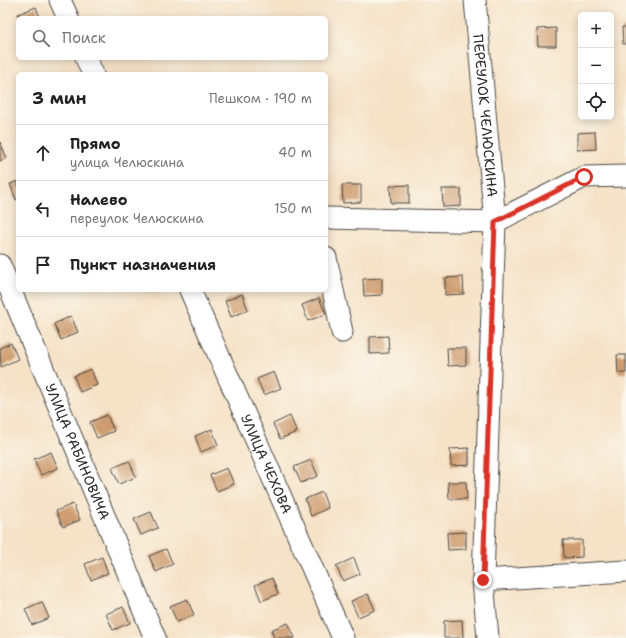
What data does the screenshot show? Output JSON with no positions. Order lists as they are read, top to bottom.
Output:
{
  "streets": {
    "street": ["ПЕРЕУЛОК ЧЕЛЮСКИНА", "УЛИЦА РАБИНОВИЧА", "УЛИЦА ЧЕХОВА"]
  },
  "page": {
    "map_buttons": ["+", "−"],
    "search": "Поиск",
    "heading": ["3 мин", "Пешком · 190 m"],
    "list": [
      ["Прямо", "улица Челюскина", "40 m"],
      ["Налево", "переулок Челюскина", "150 m"],
      "Пункт назначения"
    ]
  }
}
